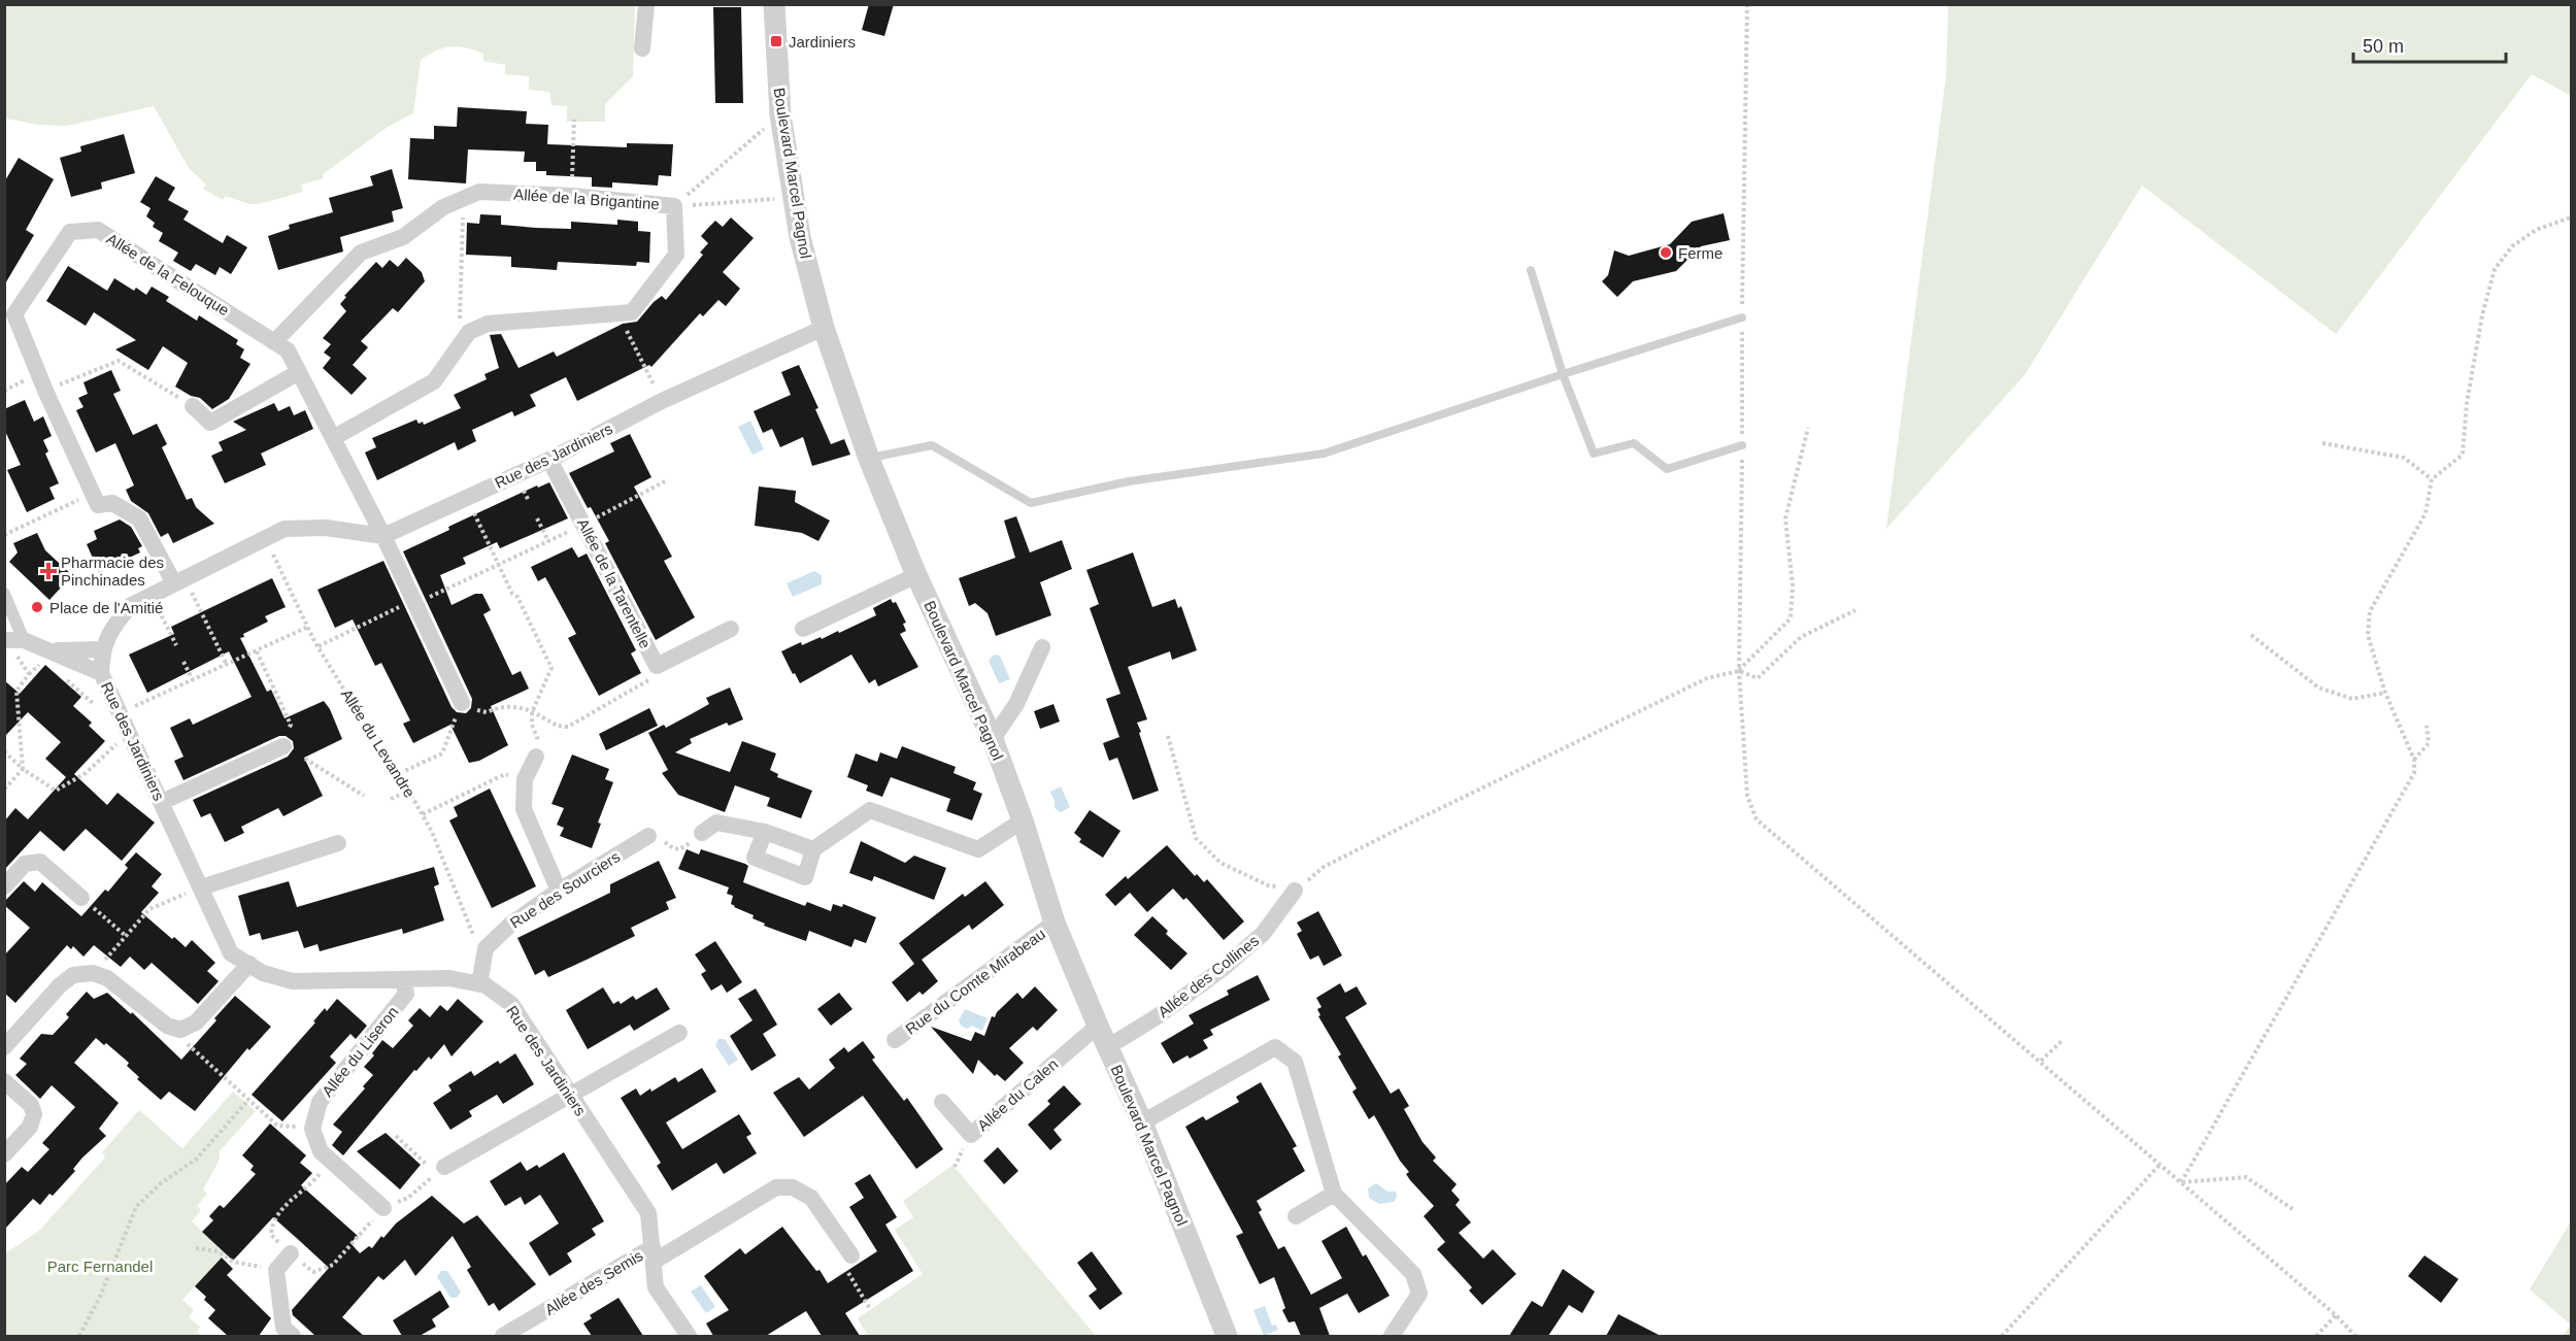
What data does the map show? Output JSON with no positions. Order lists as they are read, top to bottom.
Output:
{
  "streets": {
    "street": [
      "Boulevard Marcel Pagnol",
      "Allée de la Brigantine",
      "Allée de la Felouque",
      "Rue des Jardiniers",
      "Allée de la Tarentelle",
      "Rue des Sourciers",
      "Allée des Collines",
      "Rue du Comte Mirabeau",
      "Allée du Liseron",
      "Allée du Calen",
      "Allée des Semis"
    ],
    "path": ["Allée du Levandre"]
  },
  "crossings": [
    ["Boulevard Marcel Pagnol", "Rue des Jardiniers"],
    ["Boulevard Marcel Pagnol", "Allée des Collines"],
    ["Boulevard Marcel Pagnol", "Rue du Comte Mirabeau"],
    ["Boulevard Marcel Pagnol", "Allée du Calen"],
    ["Allée de la Brigantine", "Allée de la Felouque"],
    ["Allée de la Felouque", "Rue des Jardiniers"],
    ["Rue des Jardiniers", "Allée de la Tarentelle"],
    ["Rue des Jardiniers", "Allée du Levandre"],
    ["Rue des Jardiniers", "Allée du Liseron"],
    ["Rue des Jardiniers", "Allée des Semis"],
    ["Allée du Levandre", "Rue des Sourciers"]
  ],
  "parks": ["Parc Fernandel"],
  "places": {
    "transit": ["Jardiniers"],
    "other": ["Ferme", "Place de l'Amitié"],
    "health": ["Pharmacie des Pinchinades"]
  },
  "scale_bar": "50 m"
}
